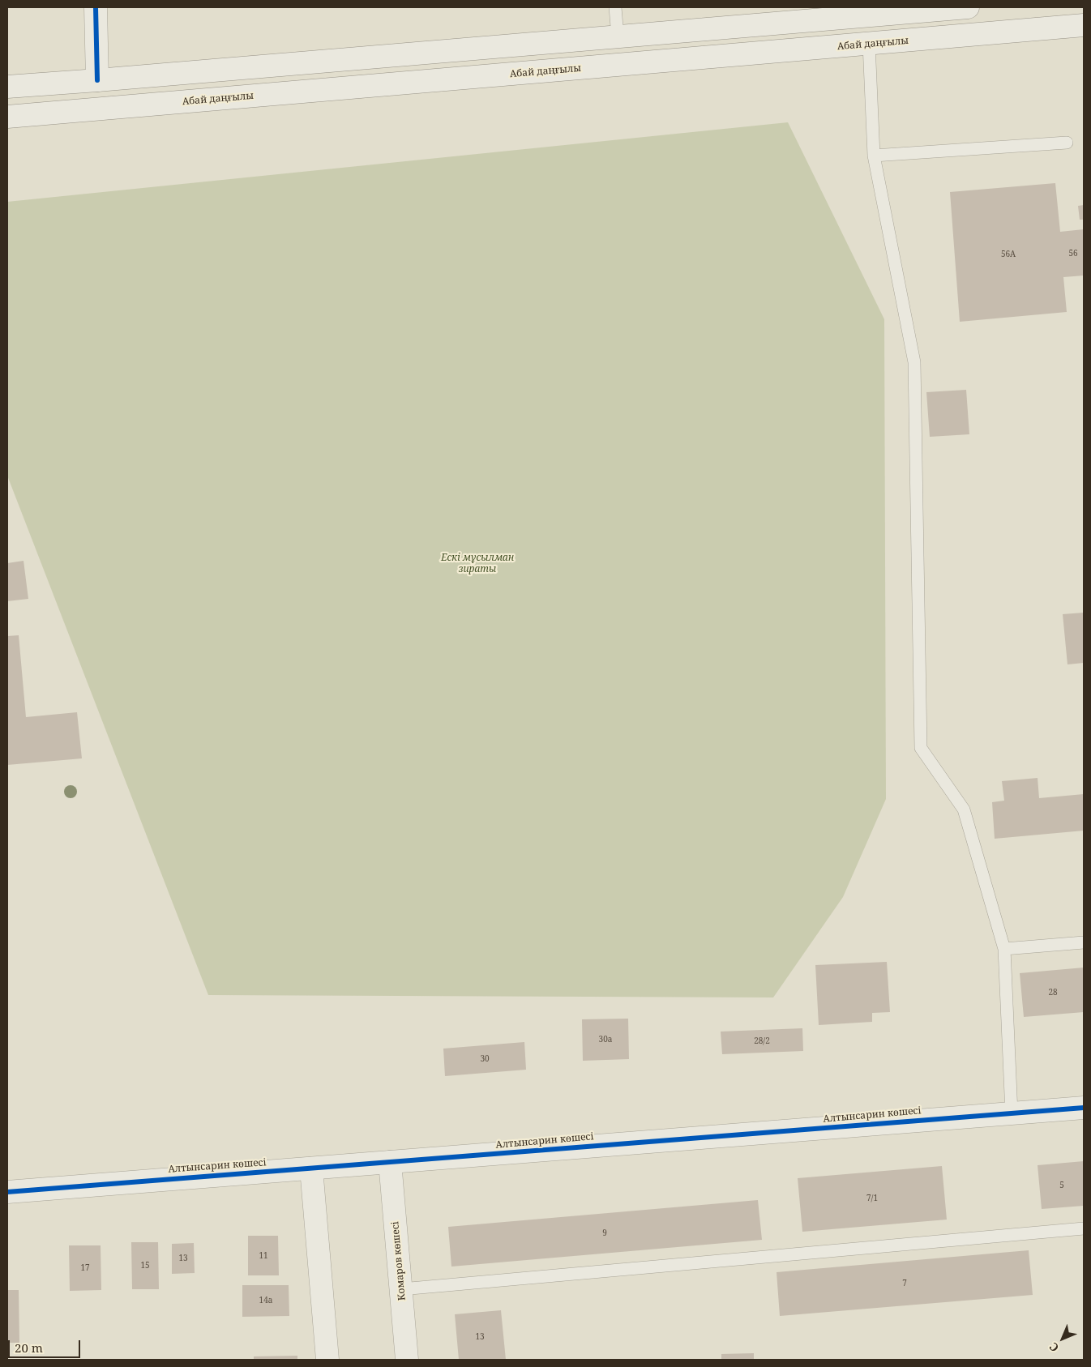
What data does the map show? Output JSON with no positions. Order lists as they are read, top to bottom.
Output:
{
  "streets": {
    "main road": ["Абай даңғылы", "Алтынсарин көшесі", "Комаров көшесі"]
  },
  "crossings": [
    ["Алтынсарин көшесі", "Комаров көшесі"]
  ],
  "parks": ["Ескі мұсылман зираты"],
  "house_numbers": [
    "56",
    "56А",
    "28",
    "30а",
    "28/2",
    "30",
    "5",
    "7/1",
    "9",
    "11",
    "13",
    "15",
    "17",
    "7",
    "14а",
    "13"
  ],
  "scale_bar": "20 m",
  "north": "bottom left"
}
